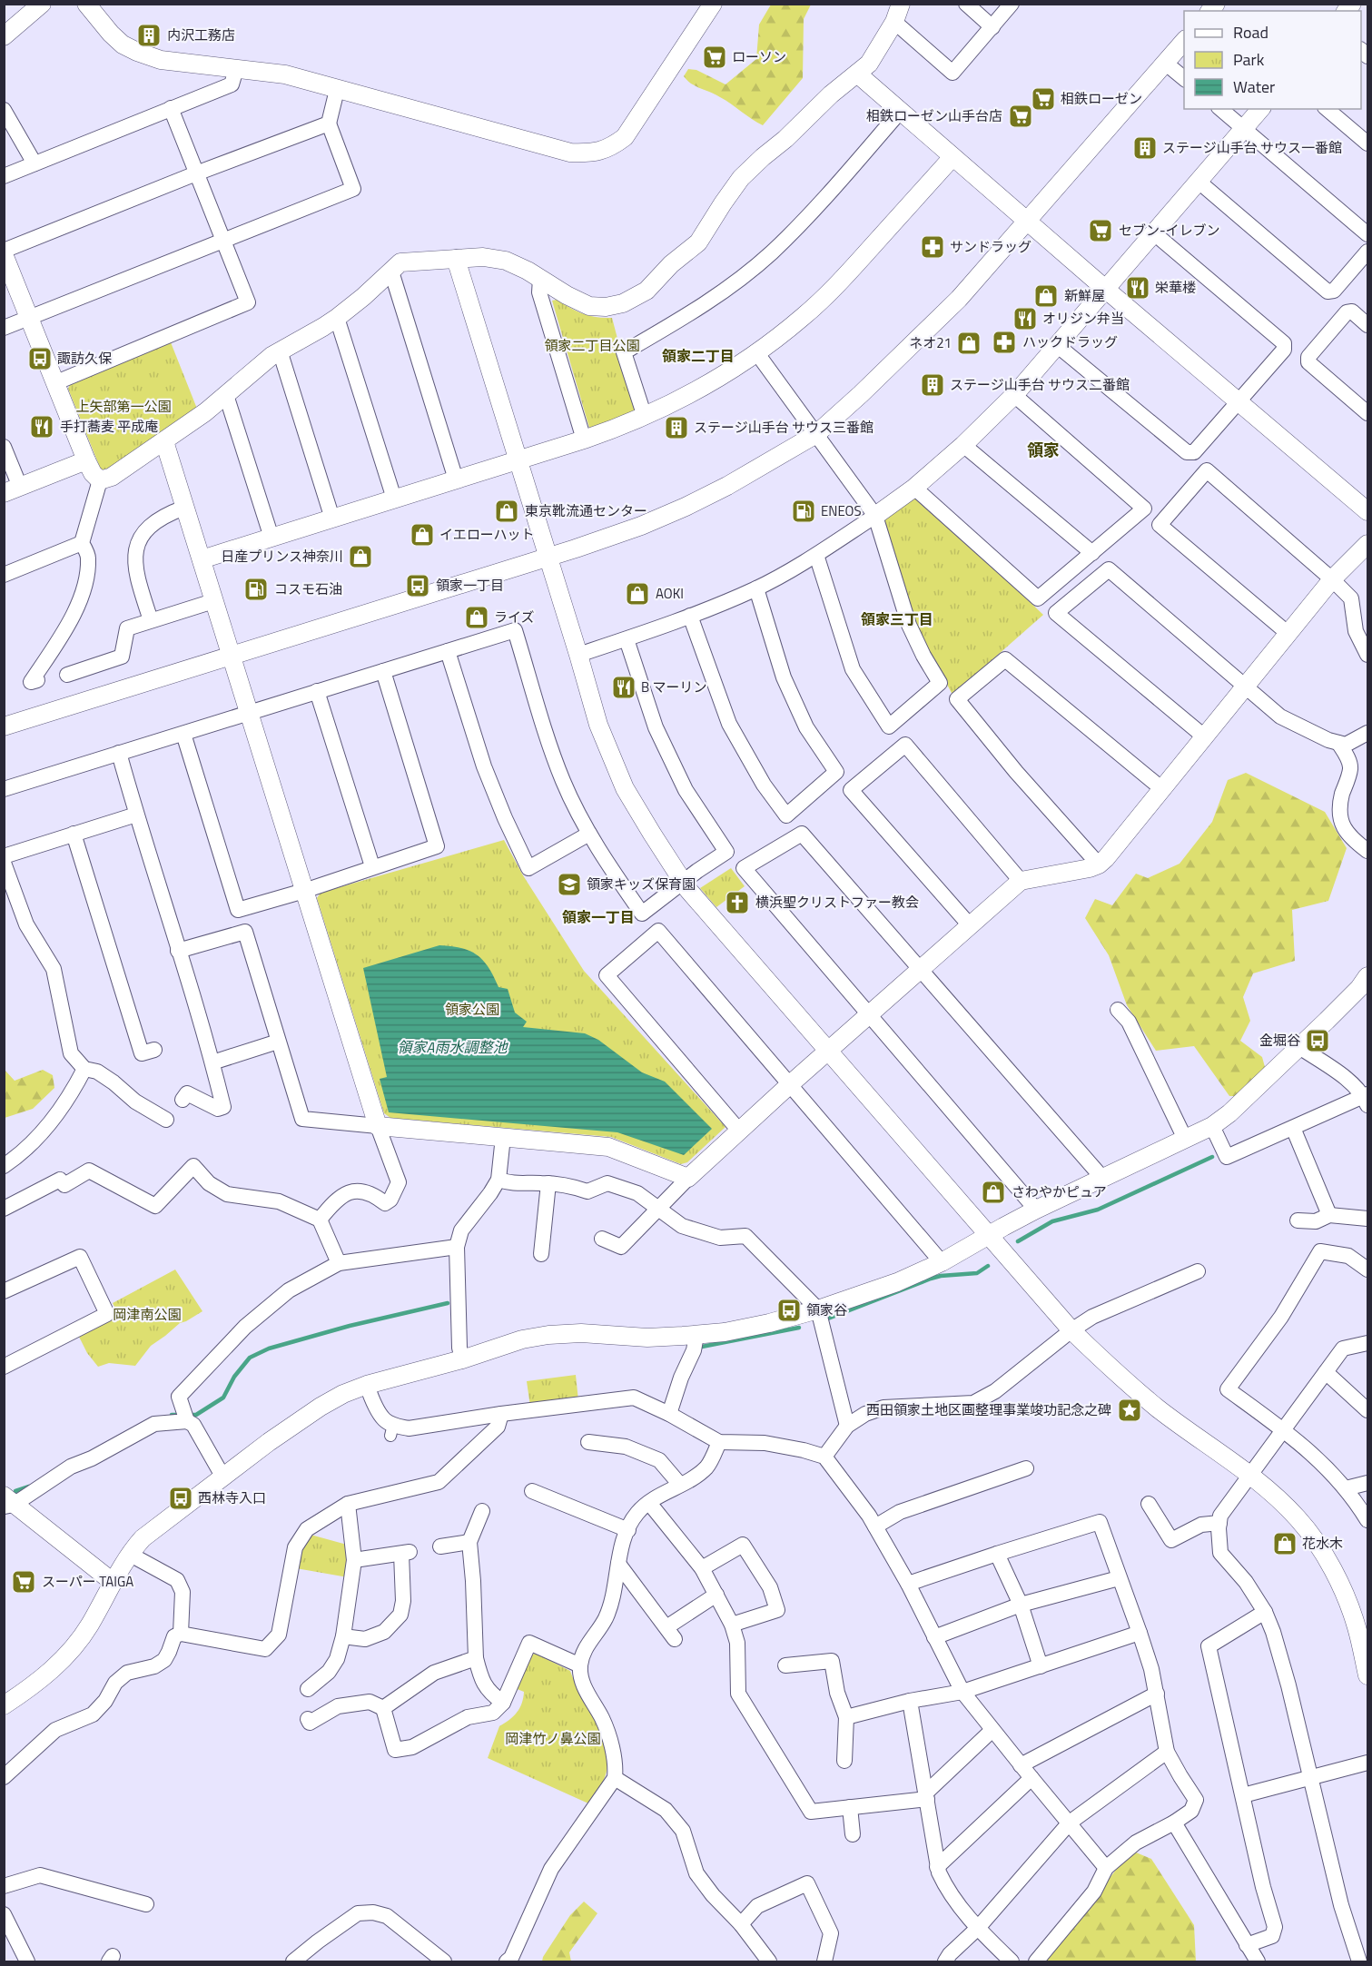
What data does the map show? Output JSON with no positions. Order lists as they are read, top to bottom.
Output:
{
  "districts": [
    "領家二丁目",
    "領家",
    "領家三丁目",
    "領家一丁目"
  ],
  "water": ["領家A雨水調整池"],
  "parks": [
    "領家二丁目公園",
    "上矢部第一公園",
    "領家公園",
    "岡津南公園",
    "岡津竹ノ鼻公園"
  ],
  "places": {
    "building": [
      "内沢工務店",
      "ステージ山手台 サウス一番館",
      "ステージ山手台 サウス二番館",
      "ステージ山手台 サウス三番館"
    ],
    "supermarket": [
      "ローソン",
      "相鉄ローゼン",
      "相鉄ローゼン山手台店",
      "セブン-イレブン",
      "スーパー TAIGA"
    ],
    "pharmacy": ["サンドラッグ", "ハックドラッグ"],
    "restaurant": [
      "栄華楼",
      "オリジン弁当",
      "手打蕎麦 平成庵",
      "B マーリン"
    ],
    "shop": [
      "新鮮屋",
      "ネオ21",
      "東京靴流通センター",
      "イエローハット",
      "日産プリンス神奈川",
      "AOKI",
      "ライズ",
      "さわやかピュア",
      "花水木"
    ],
    "bus stop": [
      "諏訪久保",
      "領家一丁目",
      "金堀谷",
      "領家谷",
      "西林寺入口"
    ],
    "fuel station": ["ENEOS", "コスモ石油"],
    "school or university": ["領家キッズ保育園"],
    "church": ["横浜聖クリストファー教会"],
    "place": ["西田領家土地区画整理事業竣功記念之碑"]
  },
  "legend": ["Road", "Park", "Water"]
}
